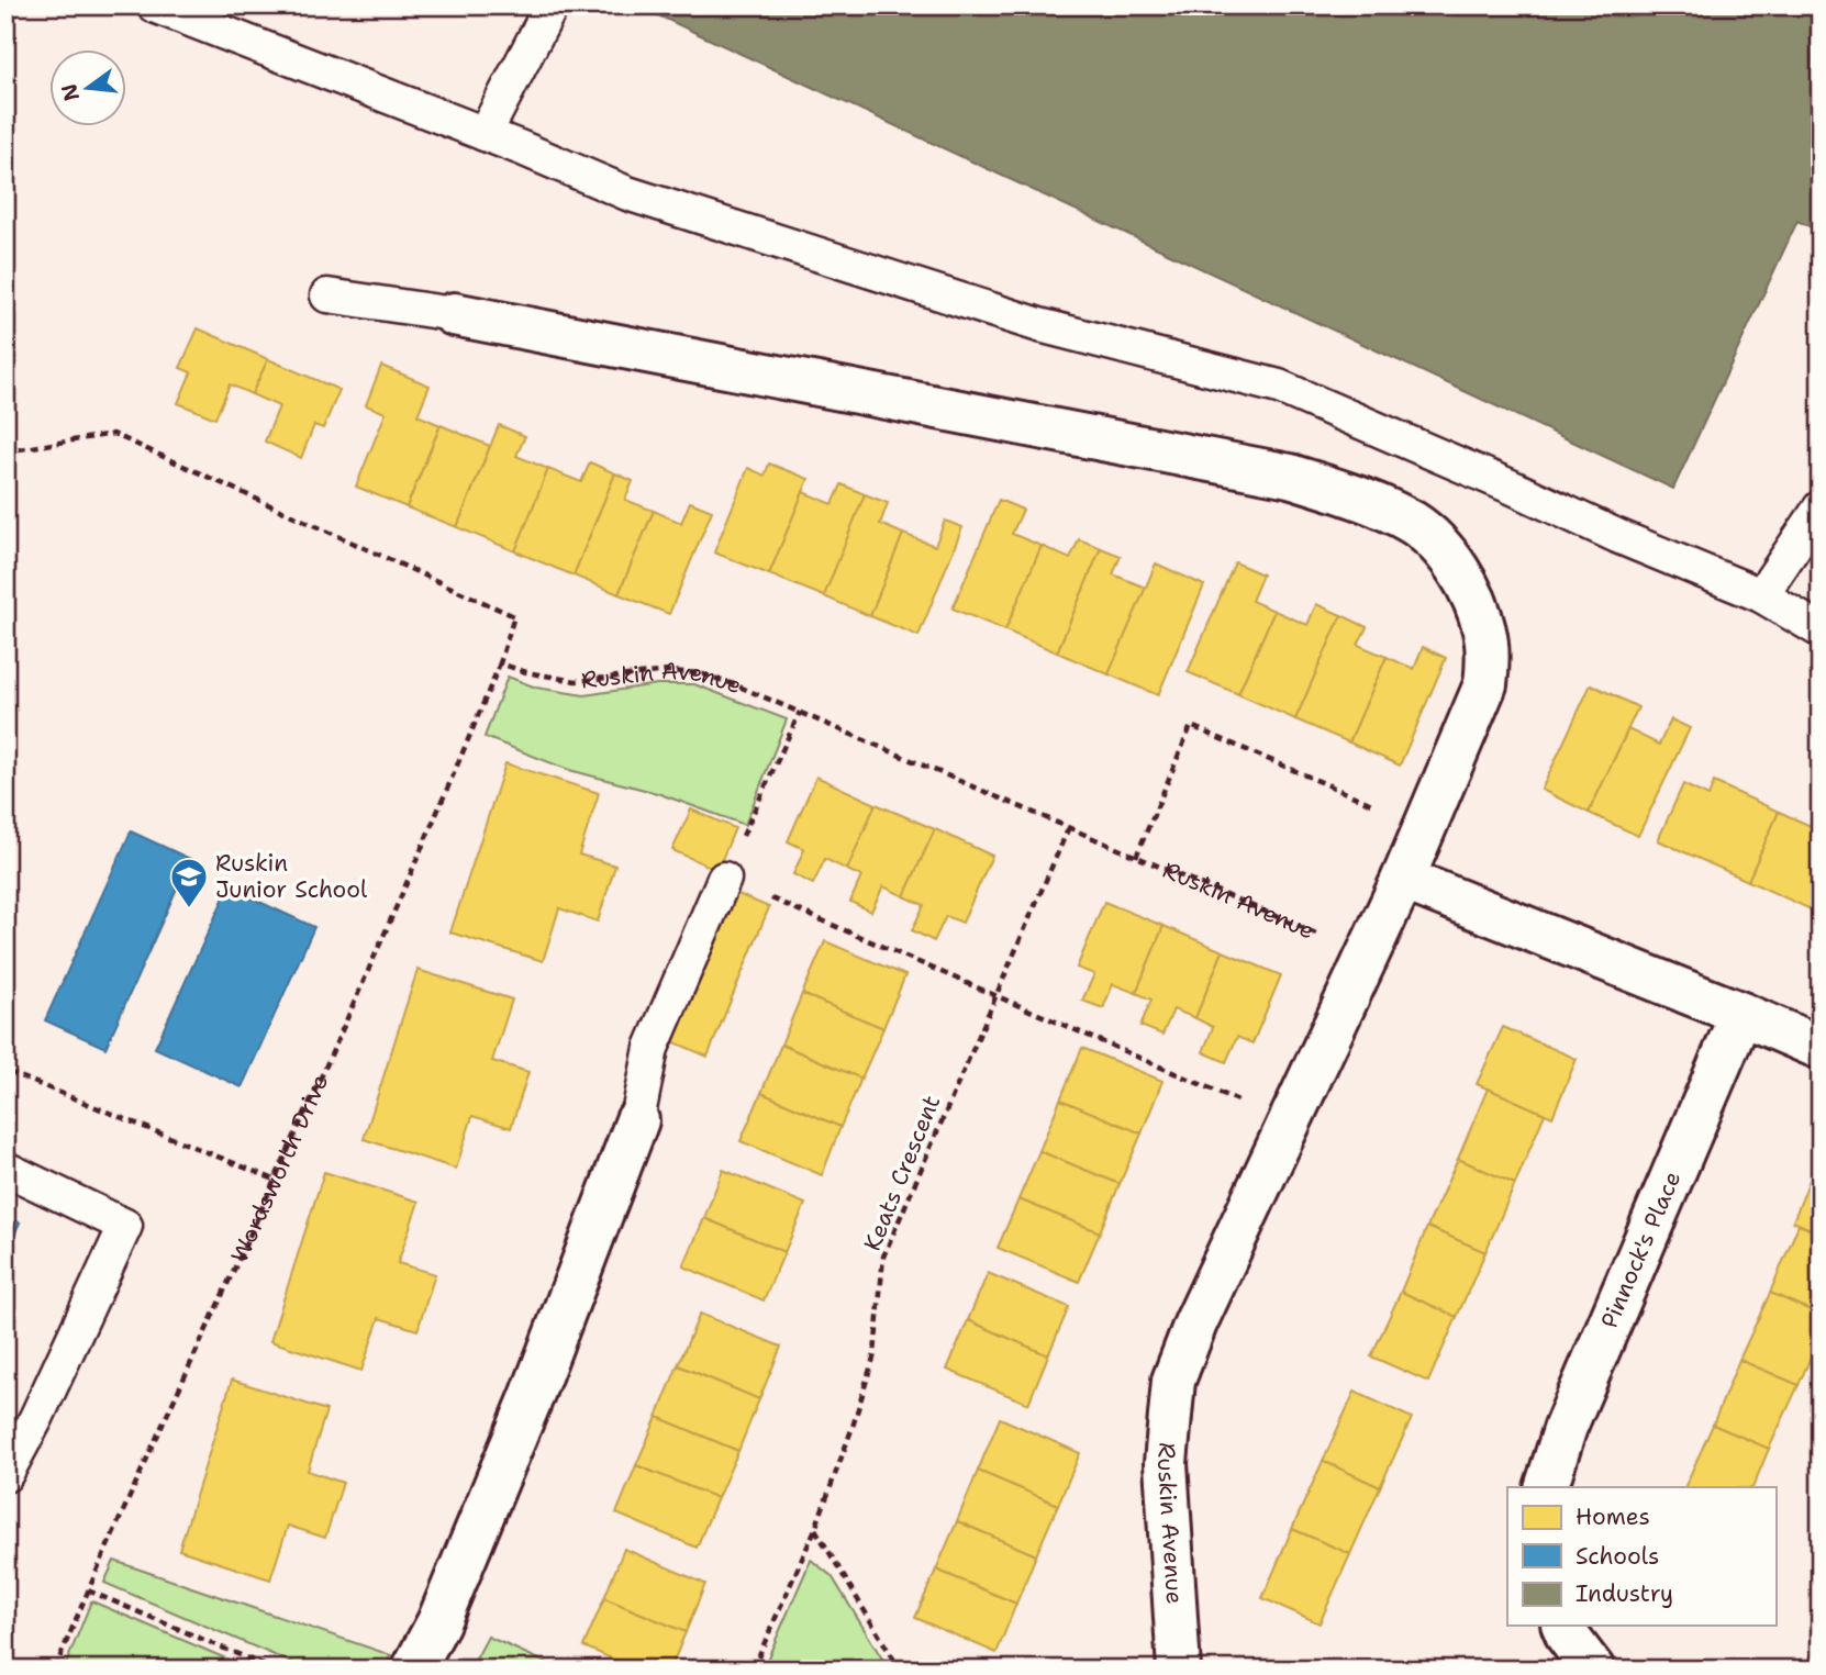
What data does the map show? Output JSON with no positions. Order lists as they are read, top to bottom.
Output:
{
  "streets": {
    "street": ["Ruskin Avenue", "Pinnock's Place"],
    "path": ["Wordsworth Drive", "Keats Crescent"]
  },
  "crossings": [
    ["Ruskin Avenue", "Wordsworth Drive"],
    ["Ruskin Avenue", "Keats Crescent"]
  ],
  "places": {
    "school or university": ["Ruskin Junior School"]
  },
  "legend": ["Homes", "Schools", "Industry"],
  "north": "left"
}
